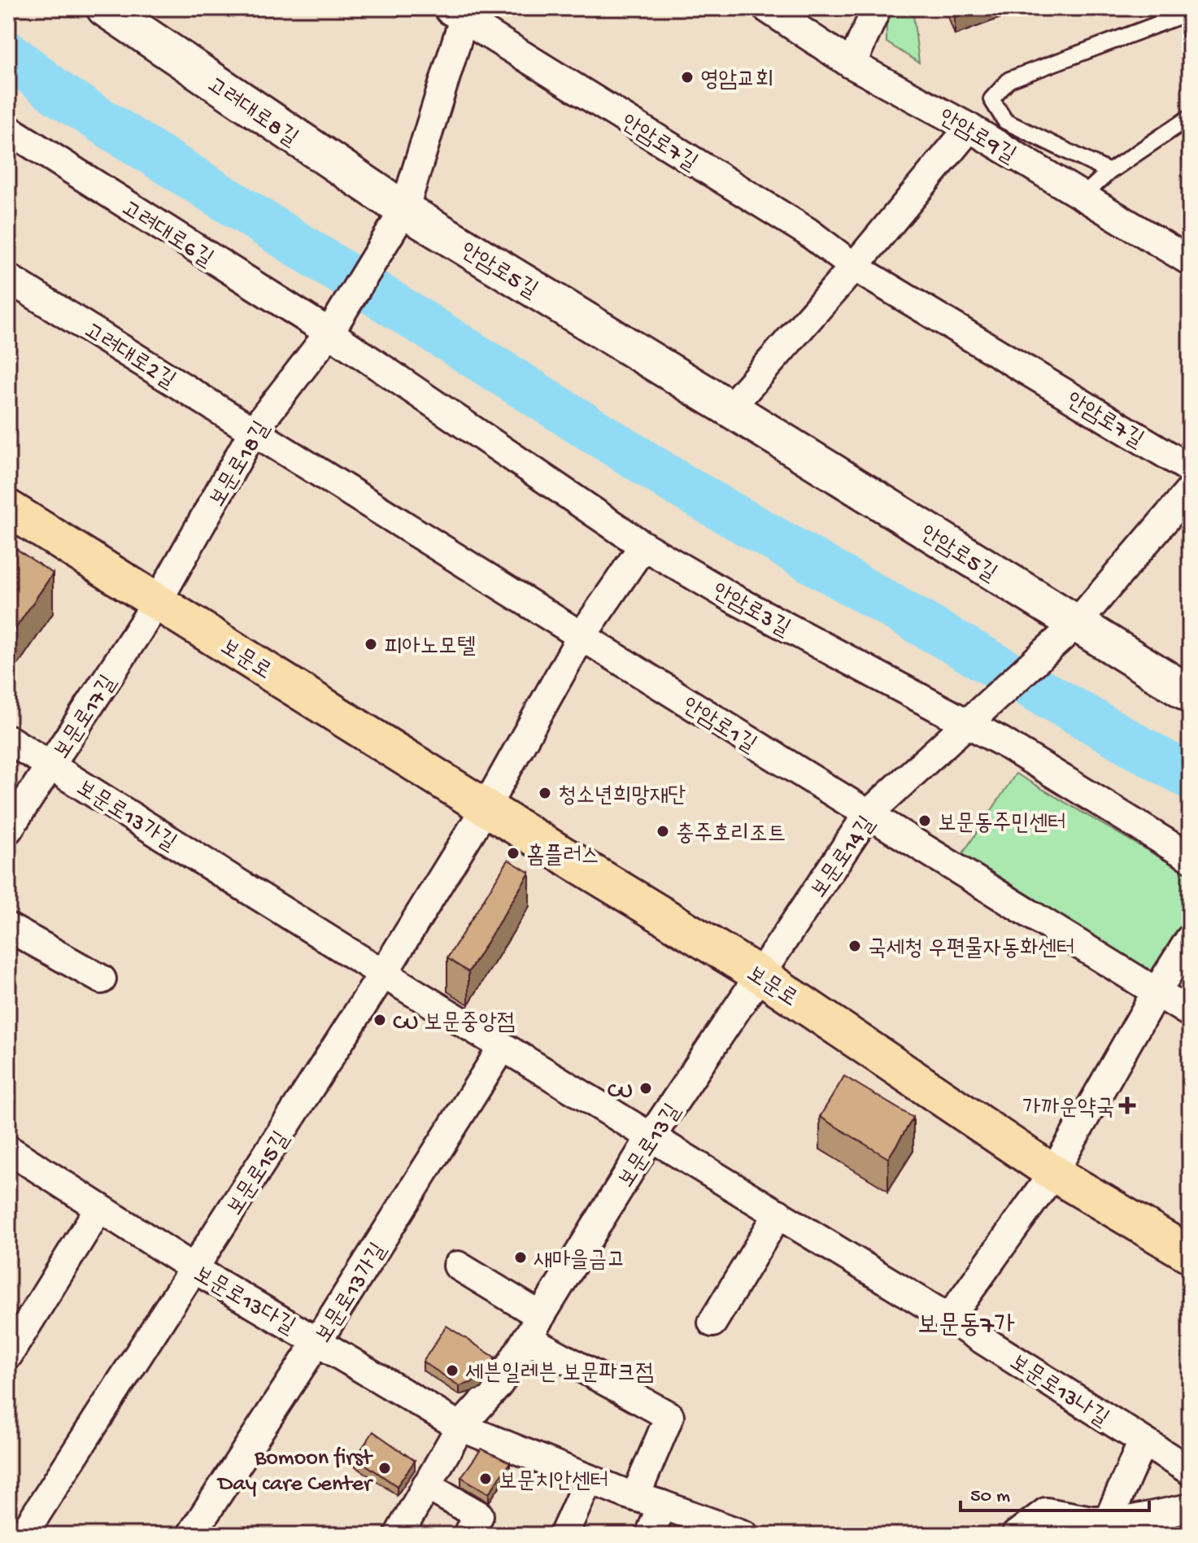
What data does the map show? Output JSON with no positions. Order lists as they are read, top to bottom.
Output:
{
  "streets": {
    "main road": ["고려대로8길", "안암로5길", "보문로"],
    "street": [
      "안암로9길",
      "안암로7길",
      "고려대로6길",
      "고려대로2길",
      "보문로18길",
      "안암로3길",
      "보문로17길",
      "안암로1길",
      "보문로13가길",
      "보문로14길",
      "보문로13길",
      "보문로15길",
      "보문로13다길",
      "보문로13나길"
    ]
  },
  "crossings": [
    ["고려대로8길", "안암로5길"],
    ["고려대로8길", "보문로18길"],
    ["고려대로6길", "보문로18길"],
    ["고려대로6길", "안암로3길"],
    ["안암로5길", "보문로18길"],
    ["안암로5길", "보문로14길"],
    ["고려대로2길", "보문로18길"],
    ["고려대로2길", "안암로1길"],
    ["보문로18길", "안암로3길"],
    ["보문로18길", "보문로"],
    ["보문로18길", "보문로17길"],
    ["보문로18길", "안암로1길"],
    ["안암로3길", "보문로14길"],
    ["보문로", "보문로17길"],
    ["보문로", "보문로14길"],
    ["보문로", "보문로13길"],
    ["보문로", "보문로15길"],
    ["보문로17길", "보문로13가길"],
    ["안암로1길", "보문로14길"],
    ["보문로13가길", "보문로13길"],
    ["보문로13가길", "보문로15길"],
    ["보문로13가길", "보문로13다길"],
    ["보문로13가길", "보문로13나길"],
    ["보문로14길", "보문로13길"],
    ["보문로13길", "보문로13다길"],
    ["보문로13길", "보문로13나길"],
    ["보문로15길", "보문로13다길"]
  ],
  "districts": ["보문동7가"],
  "places": {
    "other": [
      "영암교회",
      "피아노모텔",
      "청소년희망재단",
      "보문동주민센터",
      "충주호리조트",
      "홈플러스",
      "국세청 우편물자동화센터",
      "CU 보문중앙점",
      "CU",
      "새마을금고",
      "세븐일레븐 보문파크점",
      "Bomoon first Day care Center",
      "보문치안센터"
    ],
    "health": ["가까운약국"]
  },
  "scale_bar": "50 m"
}
